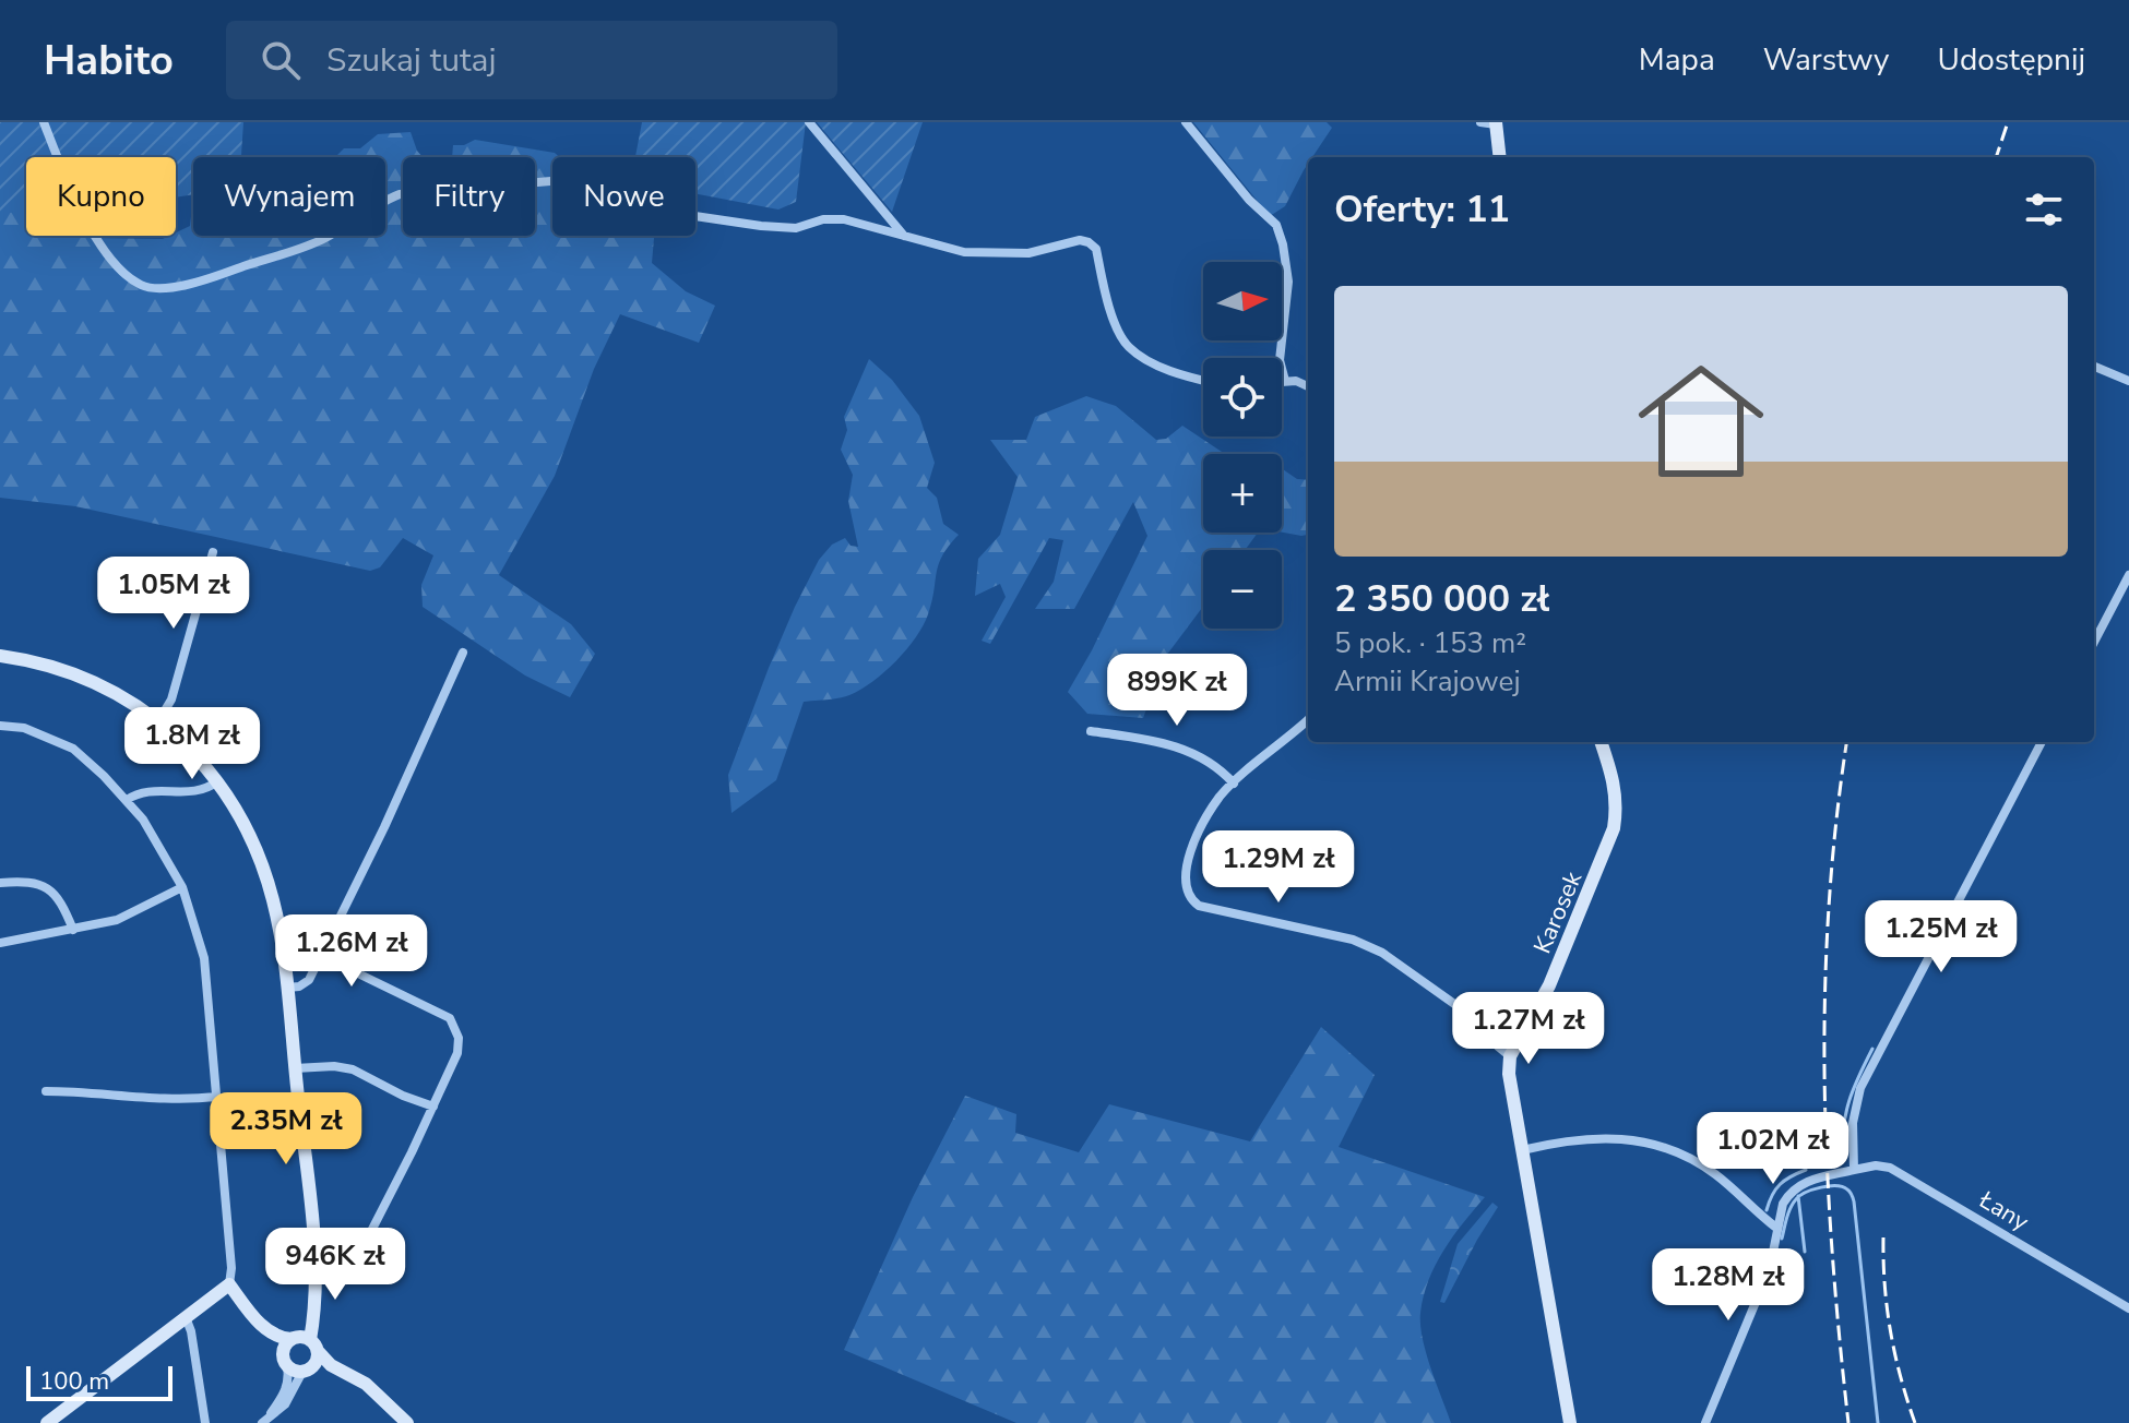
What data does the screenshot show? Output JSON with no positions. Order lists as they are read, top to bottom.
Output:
{
  "streets": {
    "street": ["Karosek", "Łany"]
  },
  "scale_bar": "100 m",
  "north": "right",
  "page": {
    "header": "Habito",
    "search": "Szukaj tutaj",
    "nav": ["Mapa", "Warstwy", "Udostępnij"],
    "chip": [
      "Kupno",
      "Wynajem",
      "Filtry",
      "Nowe"
    ],
    "heading": "Oferty: 11",
    "map_buttons": ["+", "−"],
    "list": [
      {
        "name": "2 350 000 zł",
        "note": "5 pok. · 153 m² · Armii Krajowej"
      }
    ],
    "price": [
      "1.05M zł",
      "899K zł",
      "1.8M zł",
      "1.29M zł",
      "1.25M zł",
      "1.26M zł",
      "1.27M zł",
      "2.35M zł",
      "1.02M zł",
      "946K zł",
      "1.28M zł"
    ],
    "scale": "100 m"
  }
}
